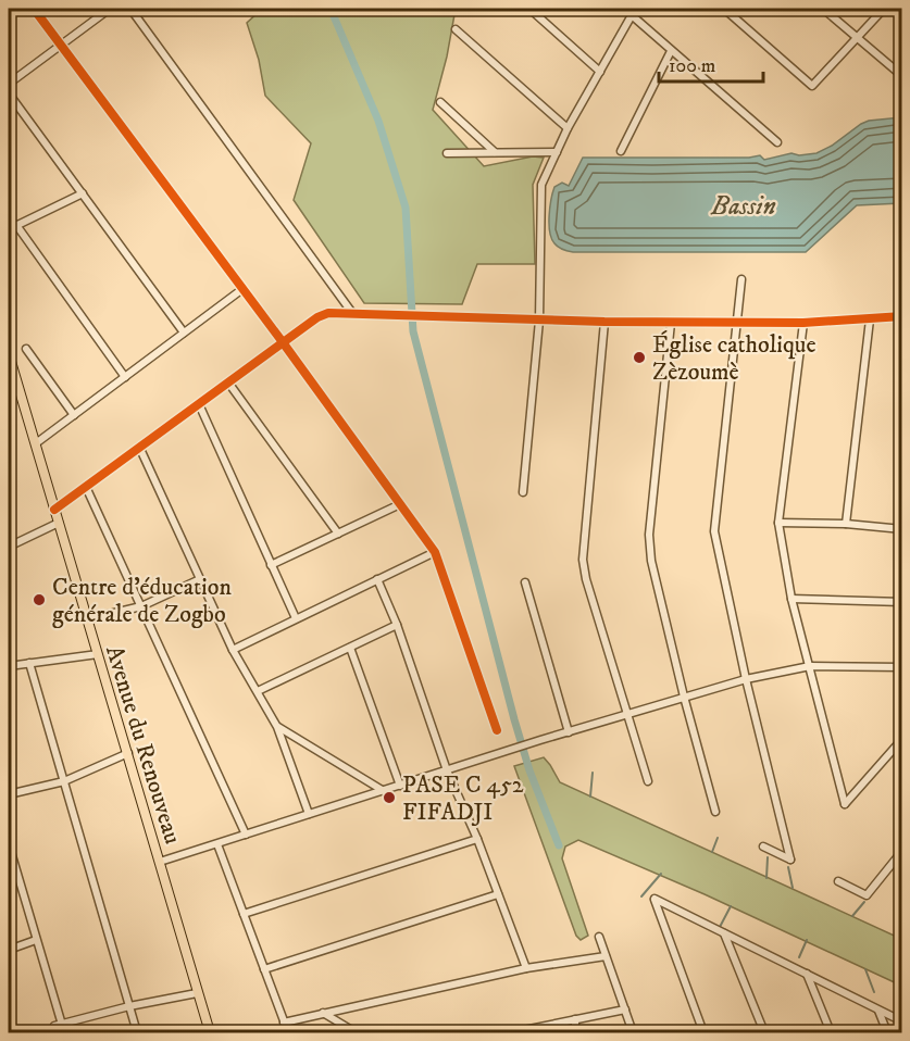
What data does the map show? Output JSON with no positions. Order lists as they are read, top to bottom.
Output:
{
  "streets": {
    "main road": ["Avenue du Renouveau"]
  },
  "water": ["Bassin"],
  "places": ["Église catholique Zèzoumè", "Centre d'éducation générale de Zogbo", "PASE C 452 FIFADJI"],
  "scale_bar": "100 m"
}
